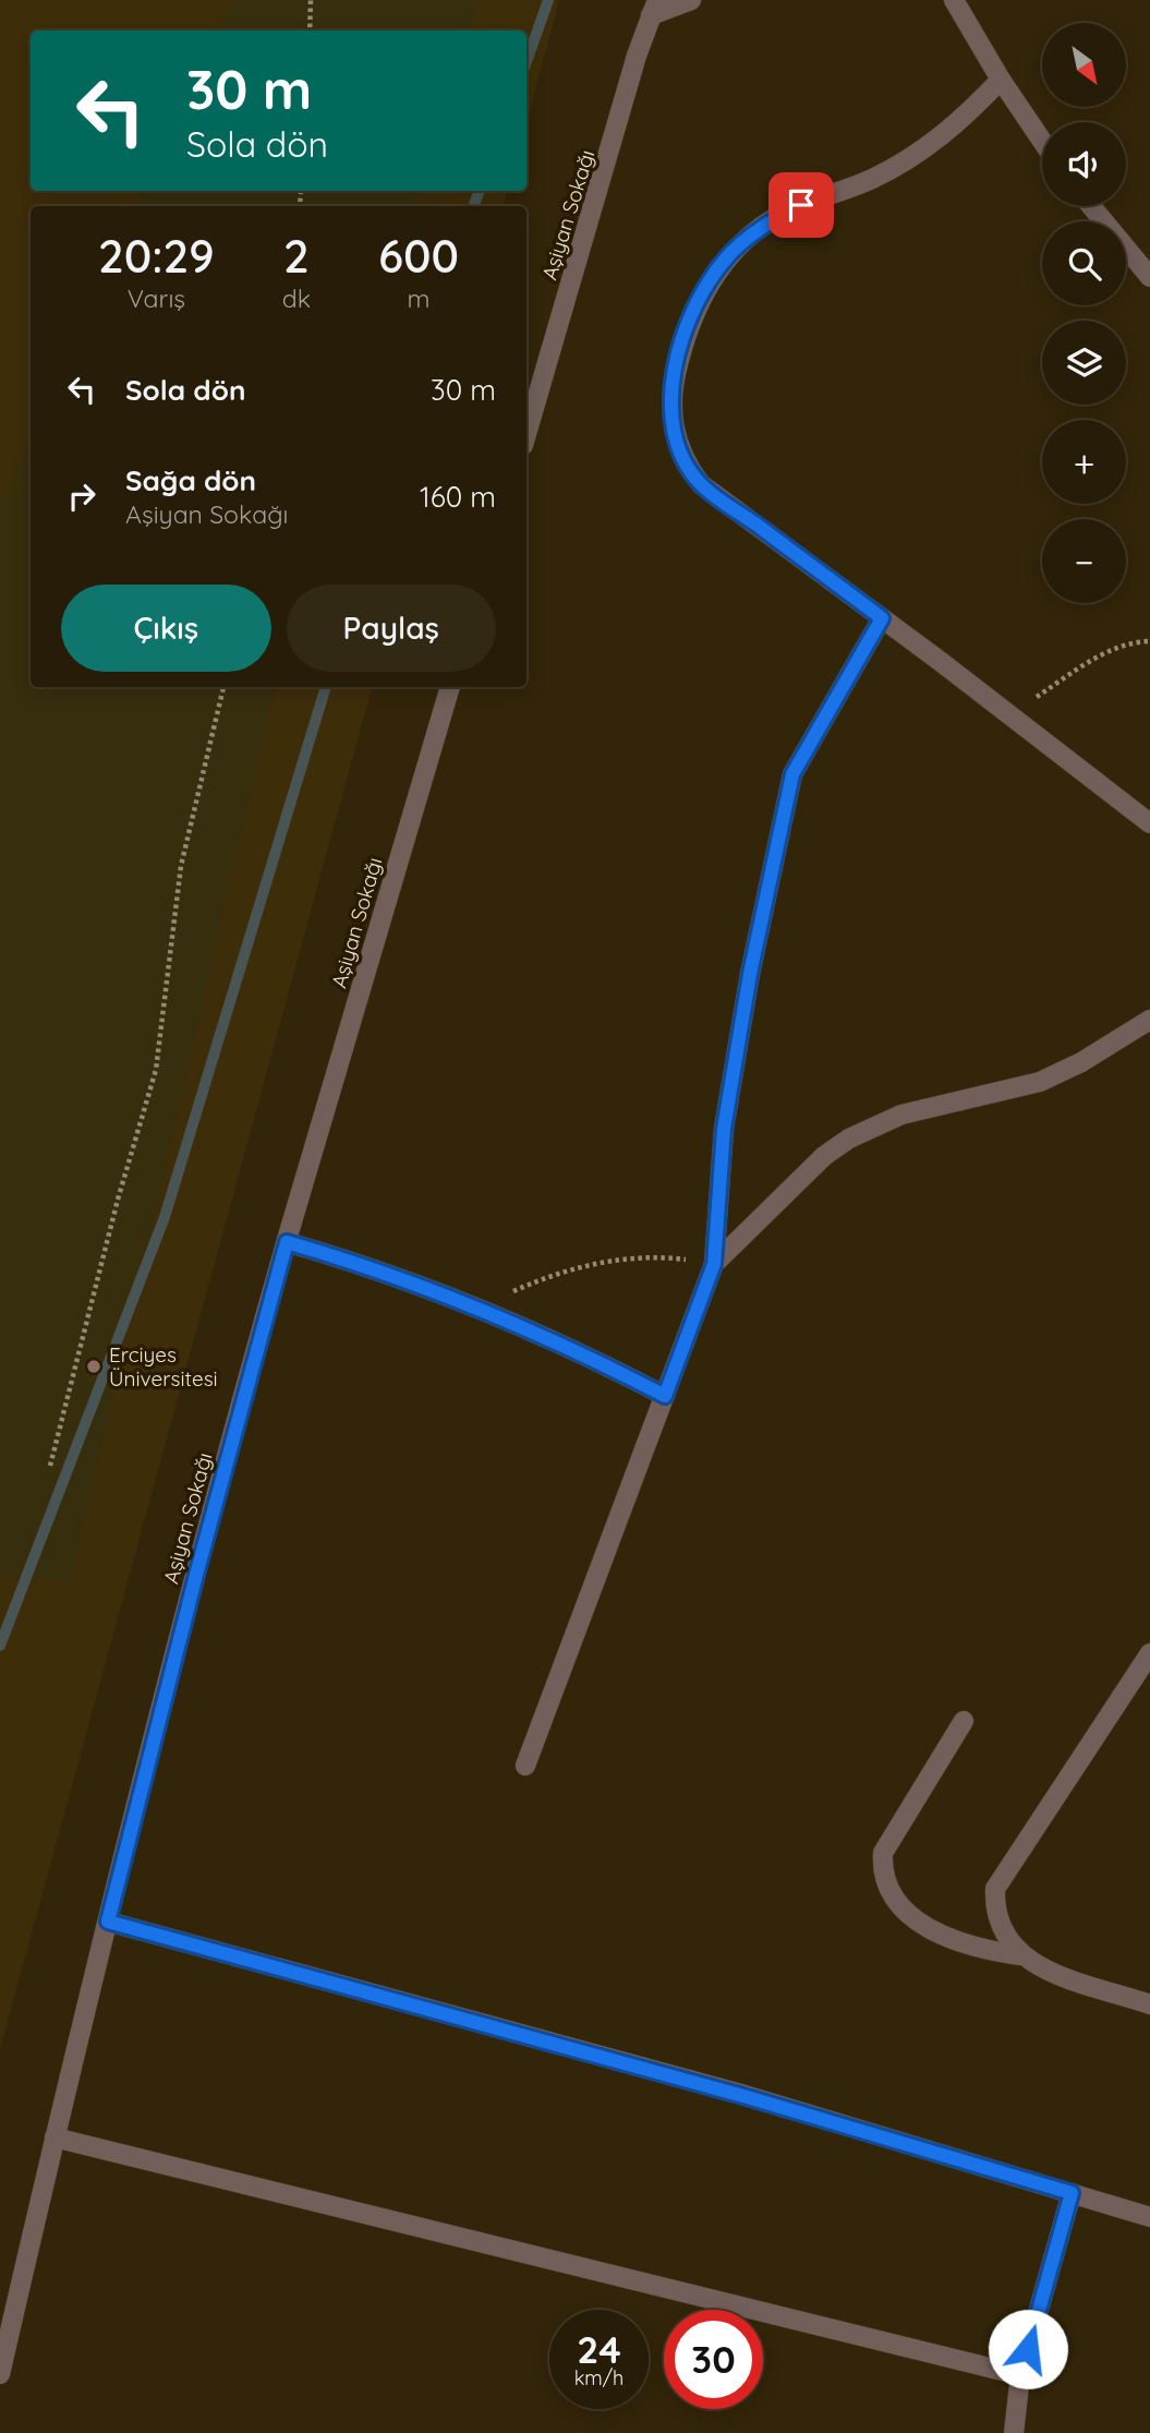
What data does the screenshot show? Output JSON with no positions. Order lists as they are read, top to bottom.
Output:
{
  "streets": {
    "street": ["Aşiyan Sokağı"]
  },
  "places": ["Erciyes Üniversitesi"],
  "north": "bottom right",
  "page": {
    "map_buttons": ["+", "−"],
    "turn": ["30 m", "Sola dön"],
    "eta": [
      "20:29",
      "Varış",
      "2",
      "dk",
      "600",
      "m"
    ],
    "list": [
      {
        "name": "Sola dön",
        "value": "30 m"
      },
      {
        "name": "Sağa dön",
        "note": "Aşiyan Sokağı",
        "value": "160 m"
      }
    ],
    "buttons": ["Çıkış", "Paylaş"],
    "speed": "24 km/h",
    "limit": "30"
  }
}
